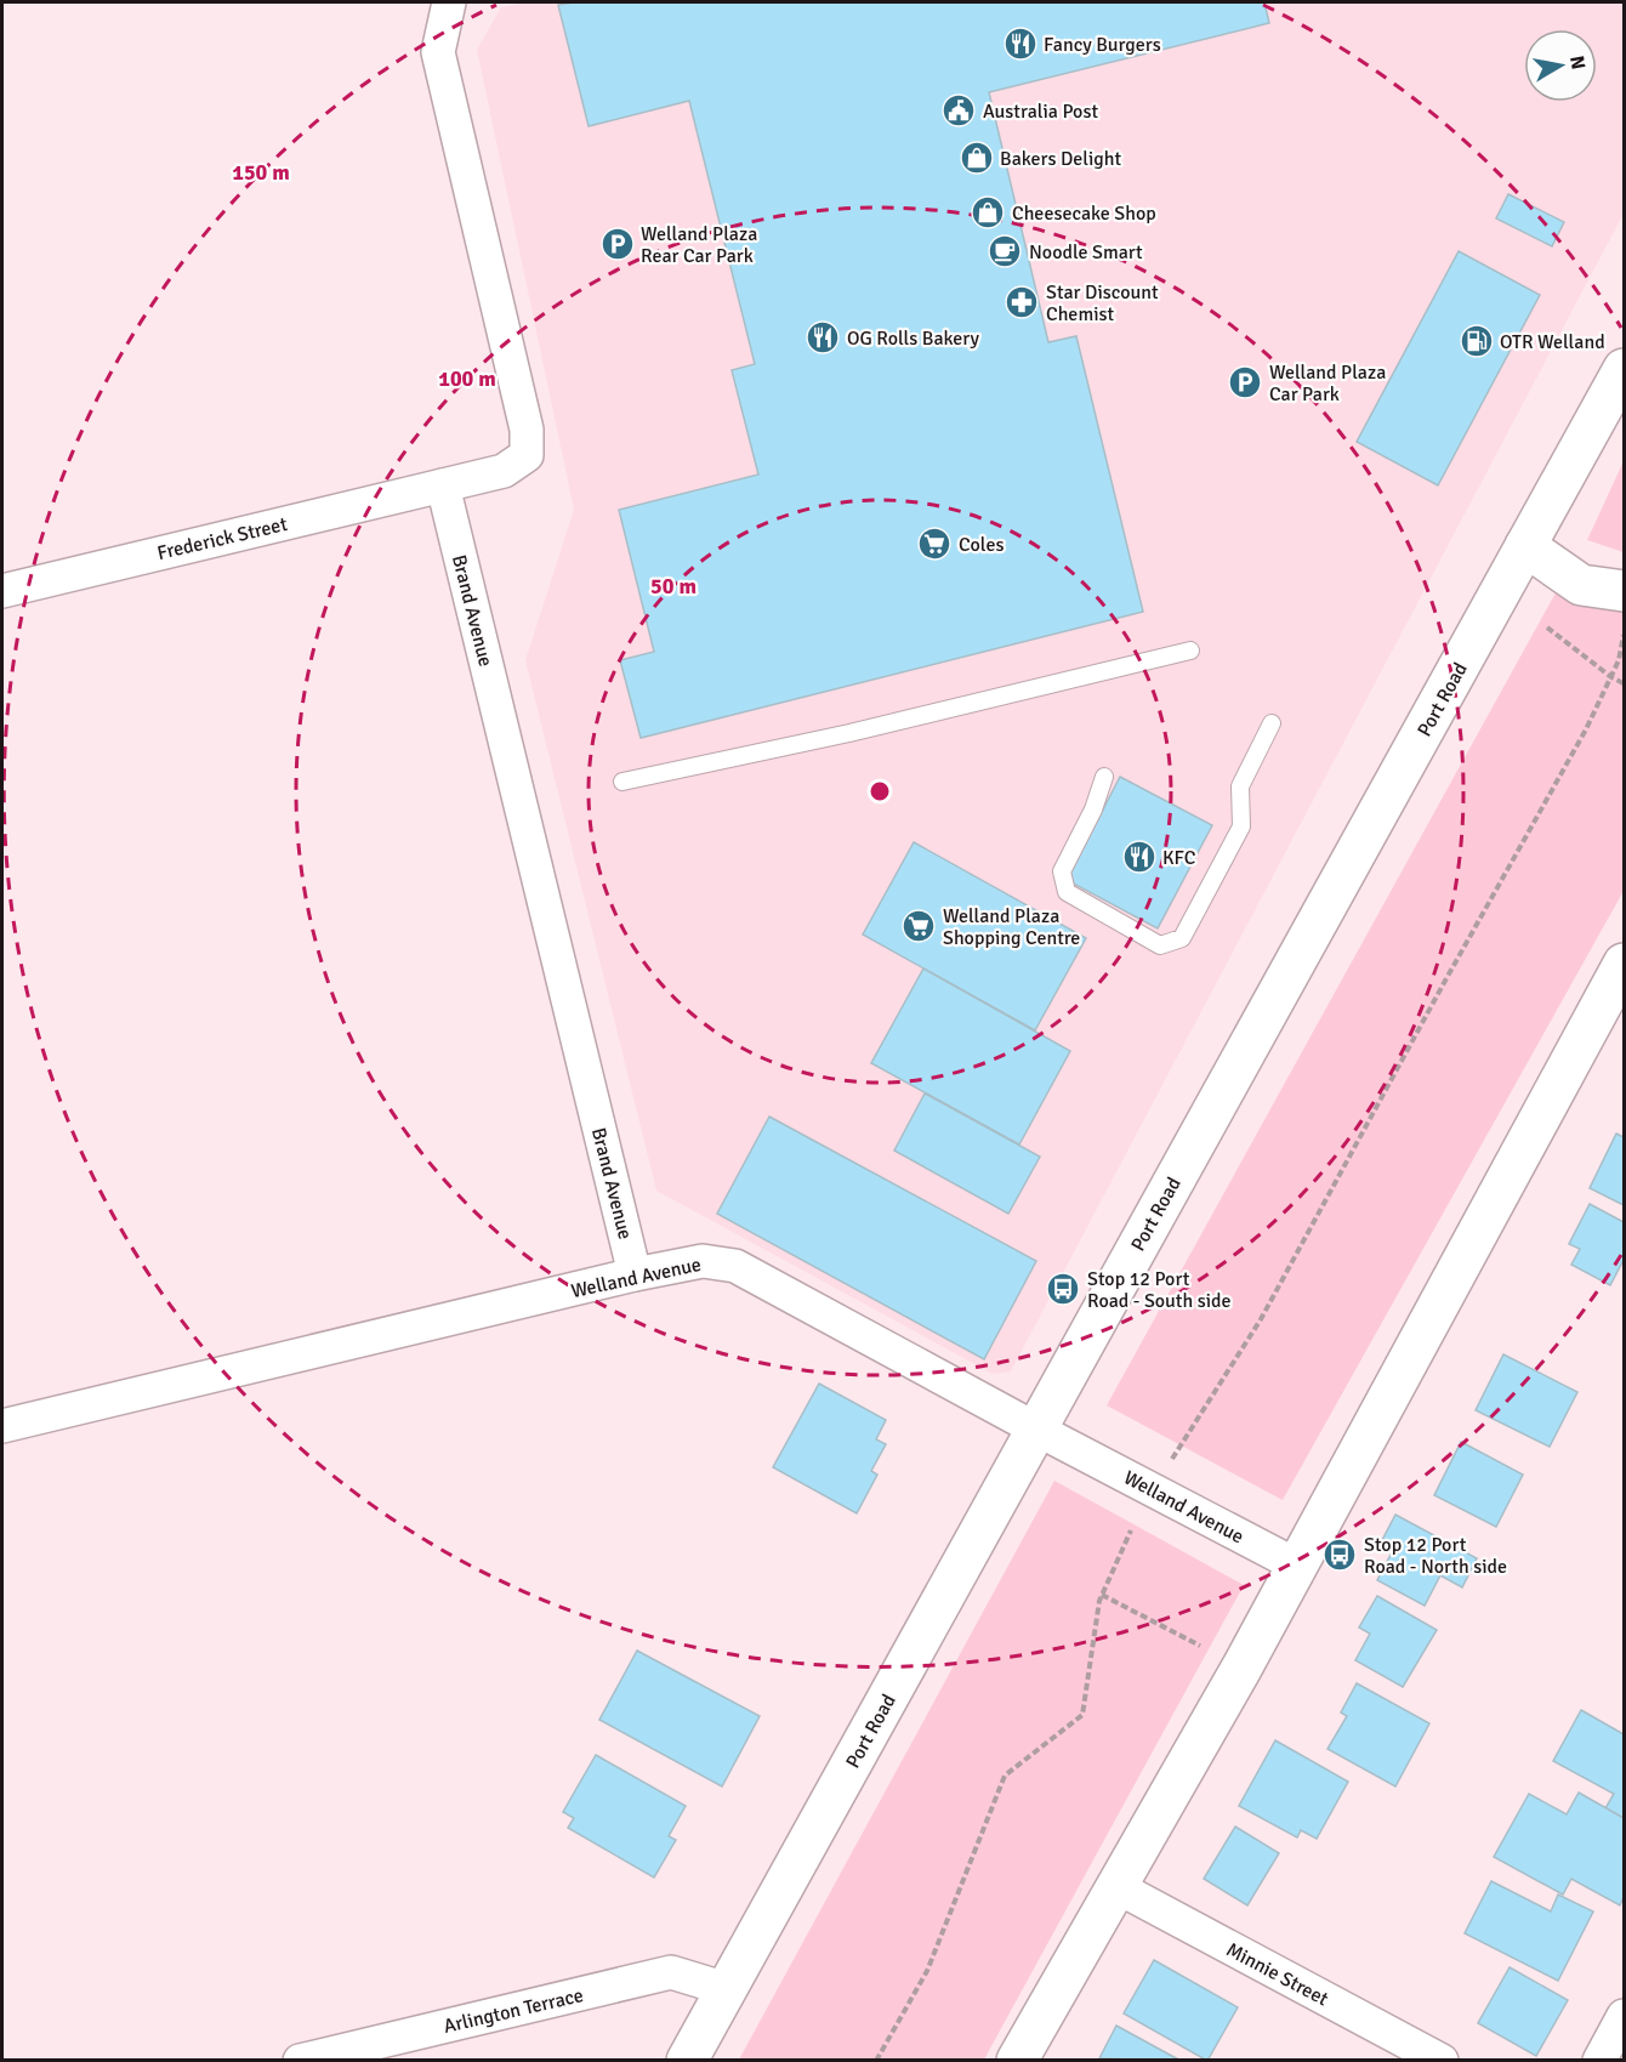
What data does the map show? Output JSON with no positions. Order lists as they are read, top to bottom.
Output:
{
  "streets": {
    "highway": ["Port Road"],
    "street": [
      "Frederick Street",
      "Brand Avenue",
      "Welland Avenue",
      "Minnie Street",
      "Arlington Terrace"
    ]
  },
  "crossings": [
    ["Frederick Street", "Brand Avenue"],
    ["Brand Avenue", "Welland Avenue"],
    ["Port Road", "Welland Avenue"],
    ["Port Road", "Arlington Terrace"]
  ],
  "places": {
    "restaurant": ["Fancy Burgers", "OG Rolls Bakery", "KFC"],
    "public building": ["Australia Post"],
    "shop": ["Bakers Delight", "Cheesecake Shop"],
    "parking": ["Welland Plaza Rear Car Park", "Welland Plaza Car Park"],
    "cafe": ["Noodle Smart"],
    "pharmacy": ["Star Discount Chemist"],
    "fuel station": ["OTR Welland"],
    "supermarket": ["Coles", "Welland Plaza Shopping Centre"],
    "bus stop": ["Stop 12 Port Road - South side", "Stop 12 Port Road - North side"]
  },
  "north": "right",
  "rings": ["150 m", "100 m", "50 m"]
}
